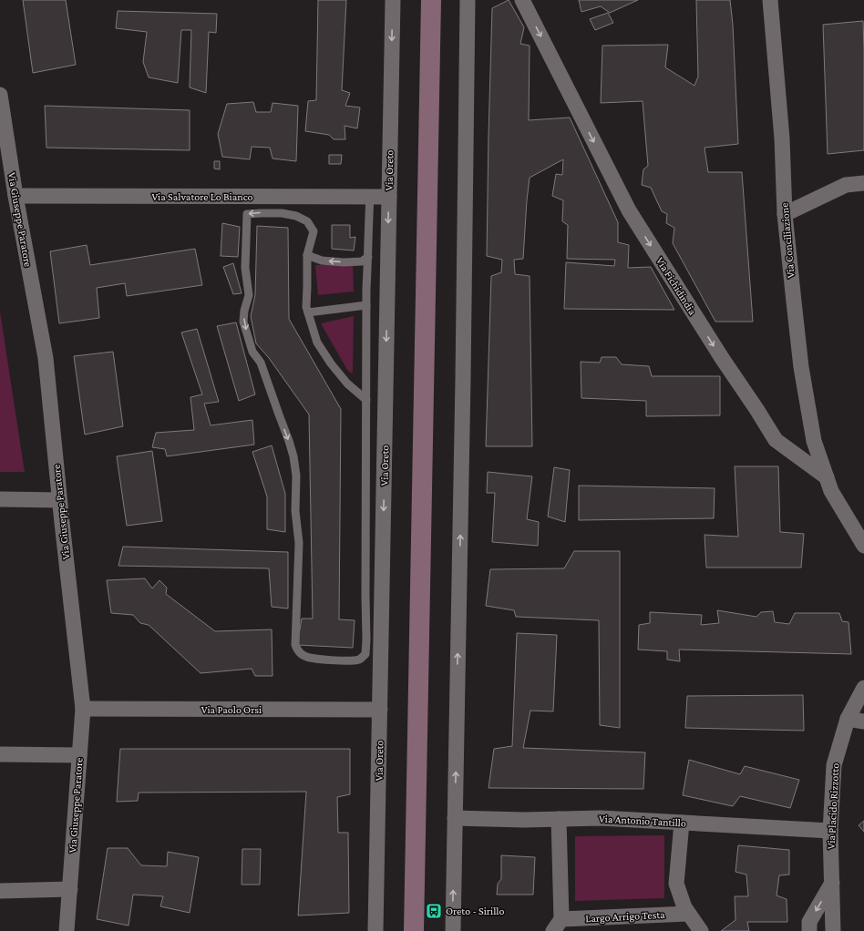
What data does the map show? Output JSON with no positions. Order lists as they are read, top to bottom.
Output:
{
  "streets": {
    "street": [
      "Via Oreto",
      "Via Salvatore Lo Bianco",
      "Via Giuseppe Paratore",
      "Via Conciliazione",
      "Via Fichidindia",
      "Via Paolo Orsi",
      "Via Placido Rizzotto",
      "Via Antonio Tantillo",
      "Largo Arrigo Testa"
    ]
  },
  "crossings": [
    ["Via Oreto", "Via Salvatore Lo Bianco"],
    ["Via Oreto", "Via Paolo Orsi"],
    ["Via Salvatore Lo Bianco", "Via Giuseppe Paratore"],
    ["Via Giuseppe Paratore", "Via Paolo Orsi"],
    ["Via Conciliazione", "Via Fichidindia"],
    ["Via Placido Rizzotto", "Via Antonio Tantillo"],
    ["Via Antonio Tantillo", "Largo Arrigo Testa"]
  ],
  "one_way": ["Via Fichidindia"],
  "places": {
    "bus stop": ["Oreto - Sirillo"]
  }
}
